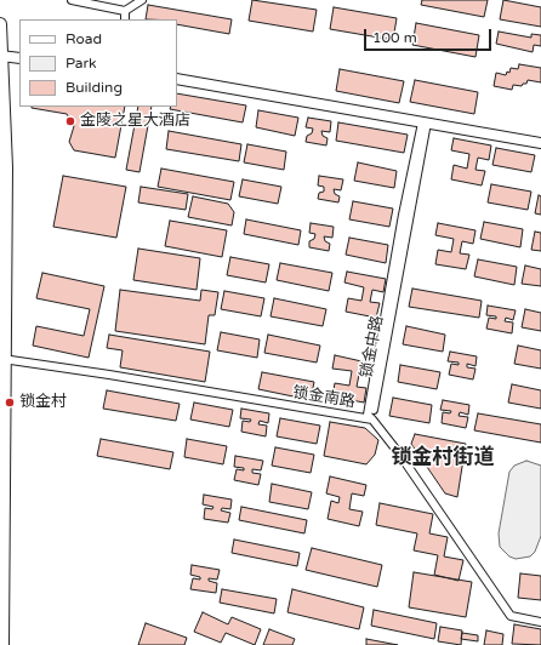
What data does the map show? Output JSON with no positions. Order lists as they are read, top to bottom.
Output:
{
  "streets": {
    "street": ["锁金中路", "锁金南路"]
  },
  "crossings": [
    ["锁金中路", "锁金南路"]
  ],
  "districts": ["锁金村街道"],
  "places": ["金陵之星大酒店", "锁金村"],
  "legend": ["Road", "Park", "Building"],
  "scale_bar": "100 m"
}
